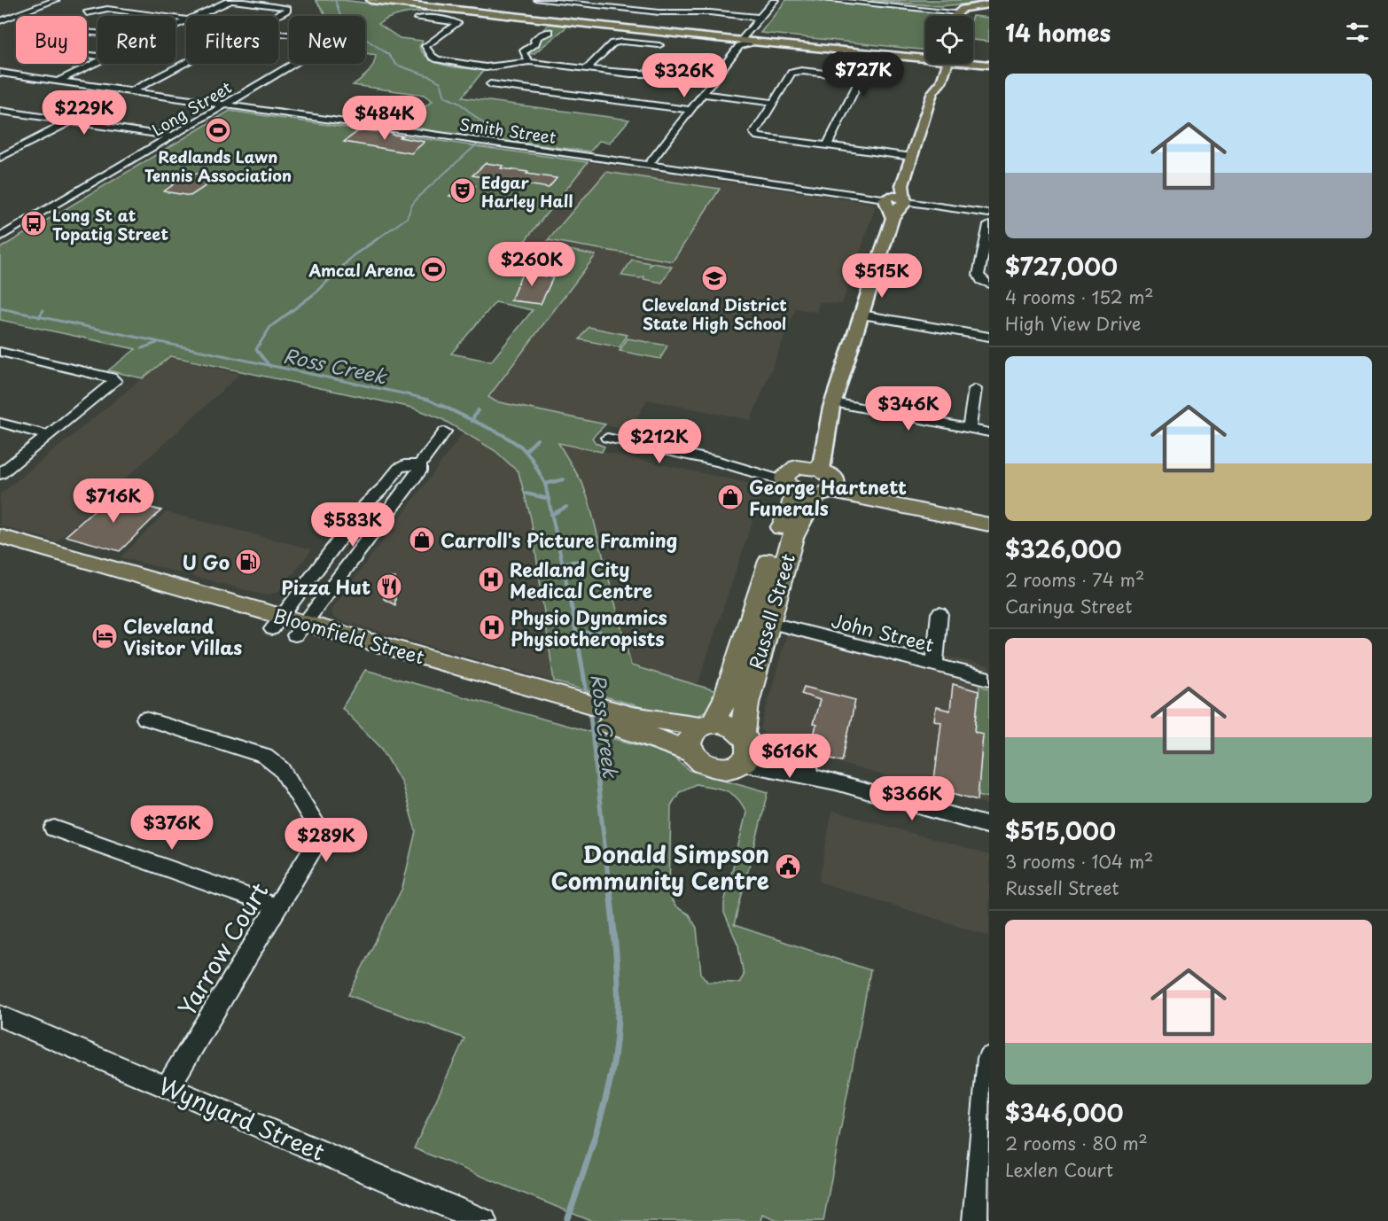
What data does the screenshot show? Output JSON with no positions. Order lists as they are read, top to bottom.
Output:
{
  "streets": {
    "highway": ["Russell Street", "Bloomfield Street"],
    "street": [
      "Long Street",
      "Smith Street",
      "John Street",
      "Yarrow Court",
      "Wynyard Street"
    ]
  },
  "crossings": [
    ["Long Street", "Smith Street"],
    ["Russell Street", "John Street"],
    ["Russell Street", "Bloomfield Street"],
    ["Yarrow Court", "Wynyard Street"]
  ],
  "water": ["Ross Creek"],
  "places": {
    "sports": ["Redlands Lawn Tennis Association", "Amcal Arena"],
    "theatre": ["Edgar Harley Hall"],
    "bus stop": ["Long St at Topatig Street"],
    "school or university": ["Cleveland District State High School"],
    "shop": ["George Hartnett Funerals", "Carroll's Picture Framing"],
    "fuel station": ["U Go"],
    "hospital": ["Redland City Medical Centre", "Physio Dynamics Physiotheropists"],
    "restaurant": ["Pizza Hut"],
    "hotel": ["Cleveland Visitor Villas"],
    "public building": ["Donald Simpson Community Centre"]
  },
  "page": {
    "heading": "14 homes",
    "chip": [
      "Buy",
      "Rent",
      "Filters",
      "New"
    ],
    "price": [
      "$727K",
      "$326K",
      "$229K",
      "$484K",
      "$260K",
      "$515K",
      "$346K",
      "$212K",
      "$716K",
      "$583K",
      "$616K",
      "$366K",
      "$376K",
      "$289K"
    ],
    "list": [
      {
        "name": "$727,000",
        "note": "4 rooms · 152 m² · High View Drive"
      },
      {
        "name": "$326,000",
        "note": "2 rooms · 74 m² · Carinya Street"
      },
      {
        "name": "$515,000",
        "note": "3 rooms · 104 m² · Russell Street"
      },
      {
        "name": "$346,000",
        "note": "2 rooms · 80 m² · Lexlen Court"
      }
    ]
  }
}
